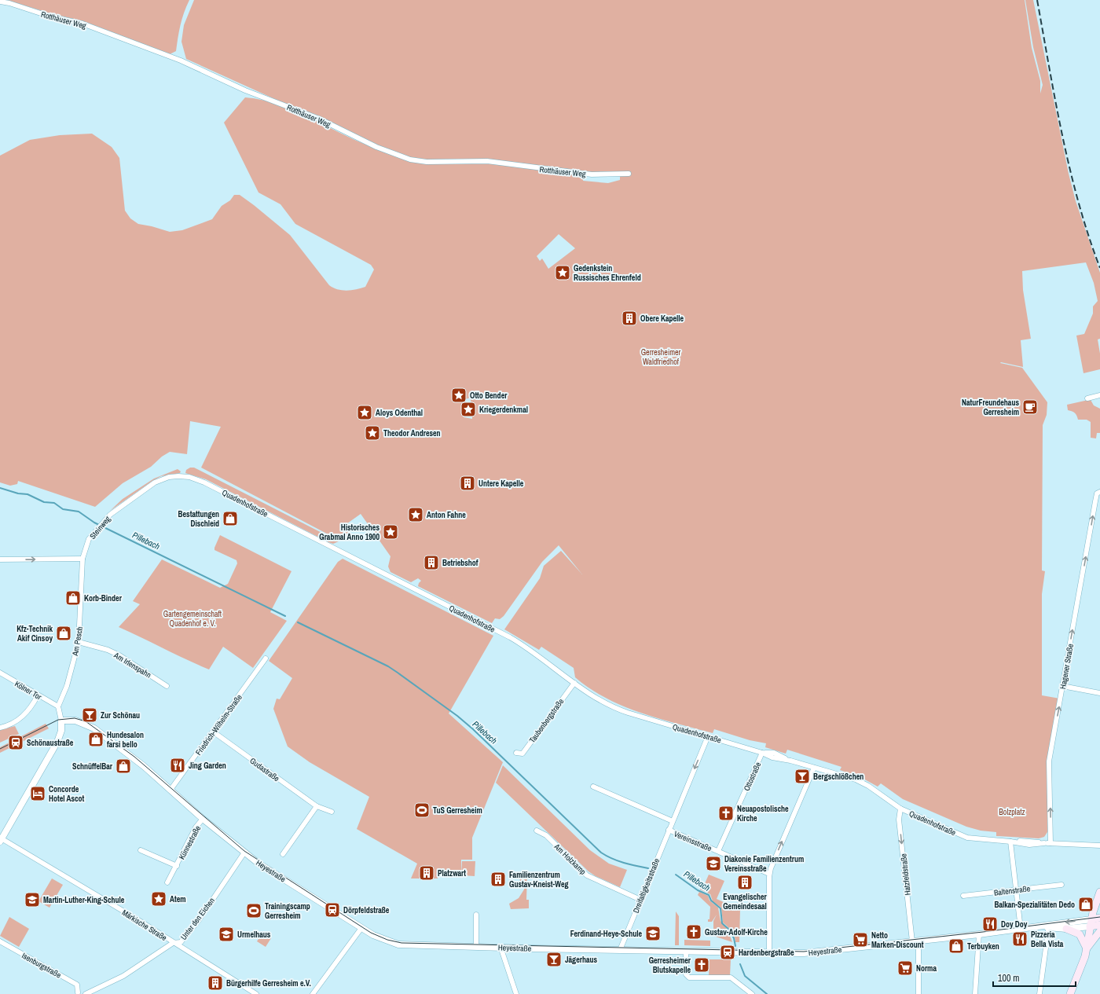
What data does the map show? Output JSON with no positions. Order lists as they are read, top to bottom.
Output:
{
  "streets": {
    "main road": ["Heyestraße"],
    "street": [
      "Rotthäuser Weg",
      "Quadenhofstraße",
      "Steinweg",
      "Am Pesch",
      "Am Irlenspahn",
      "Hagener Straße",
      "Kölner Tor",
      "Taubenbergstraße",
      "Friedrich-Wilhelm-Straße",
      "Gudastraße",
      "Ottostraße",
      "Vereinsstraße",
      "Künnestraße",
      "Am Holzkamp",
      "Hatzfeldstraße",
      "Dreifaltigkeitsstraße",
      "Baltenstraße",
      "Unter den Eichen",
      "Märkische Straße",
      "Isenburgstraße"
    ]
  },
  "crossings": [
    ["Quadenhofstraße", "Steinweg"],
    ["Quadenhofstraße", "Hagener Straße"],
    ["Quadenhofstraße", "Taubenbergstraße"],
    ["Quadenhofstraße", "Ottostraße"],
    ["Quadenhofstraße", "Hatzfeldstraße"],
    ["Quadenhofstraße", "Dreifaltigkeitsstraße"],
    ["Steinweg", "Am Pesch"],
    ["Am Pesch", "Am Irlenspahn"],
    ["Am Pesch", "Kölner Tor"],
    ["Friedrich-Wilhelm-Straße", "Gudastraße"],
    ["Friedrich-Wilhelm-Straße", "Heyestraße"],
    ["Ottostraße", "Vereinsstraße"],
    ["Vereinsstraße", "Dreifaltigkeitsstraße"],
    ["Künnestraße", "Heyestraße"],
    ["Am Holzkamp", "Dreifaltigkeitsstraße"],
    ["Heyestraße", "Hatzfeldstraße"],
    ["Heyestraße", "Dreifaltigkeitsstraße"],
    ["Heyestraße", "Unter den Eichen"],
    ["Unter den Eichen", "Märkische Straße"]
  ],
  "one_way": ["Hagener Straße", "Hatzfeldstraße", "Dreifaltigkeitsstraße"],
  "water": ["Pillebach"],
  "parks": ["Gerresheimer Waldfriedhof", "Gartengemeinschaft Quadenhof e. V.", "Bolzplatz"],
  "places": {
    "place": [
      "Gedenkstein Russisches Ehrenfeld",
      "Otto Bender",
      "Kriegerdenkmal",
      "Aloys Odenthal",
      "Theodor Andresen",
      "Anton Fahne",
      "Historisches Grabmal Anno 1900",
      "Atem"
    ],
    "building": [
      "Obere Kapelle",
      "Untere Kapelle",
      "Betriebshof",
      "Platzwart",
      "Familienzentrum Gustav-Kneist-Weg",
      "Evangelischer Gemeindesaal",
      "Bürgerhilfe Gerresheim e.V."
    ],
    "cafe": ["NaturFreundehaus Gerresheim"],
    "shop": [
      "Bestattungen Dischleid",
      "Korb-Binder",
      "Kfz-Technik Akif Cinsoy",
      "Hundesalon farsi bello",
      "SchnüffelBar",
      "Balkan-Spezialitäten Dedo",
      "Terbuyken"
    ],
    "bar": ["Zur Schönau", "Bergschlößchen", "Jägerhaus"],
    "station": ["Schönaustraße", "Dörpfeldstraße", "Hardenbergstraße"],
    "restaurant": ["Jing Garden", "Doy Doy", "Pizzeria Bella Vista"],
    "hotel": ["Concorde Hotel Ascot"],
    "sports": ["TuS Gerresheim", "Trainingscamp Gerresheim"],
    "church": ["Neuapostolische Kirche", "Gustav-Adolf-Kirche", "Gerresheimer Blutskapelle"],
    "school or university": [
      "Diakonie Familienzentrum Vereinsstraße",
      "Martin-Luther-King-Schule",
      "Ferdinand-Heye-Schule",
      "Urmelhaus"
    ],
    "supermarket": ["Netto Marken-Discount", "Norma"]
  },
  "scale_bar": "100 m"
}
